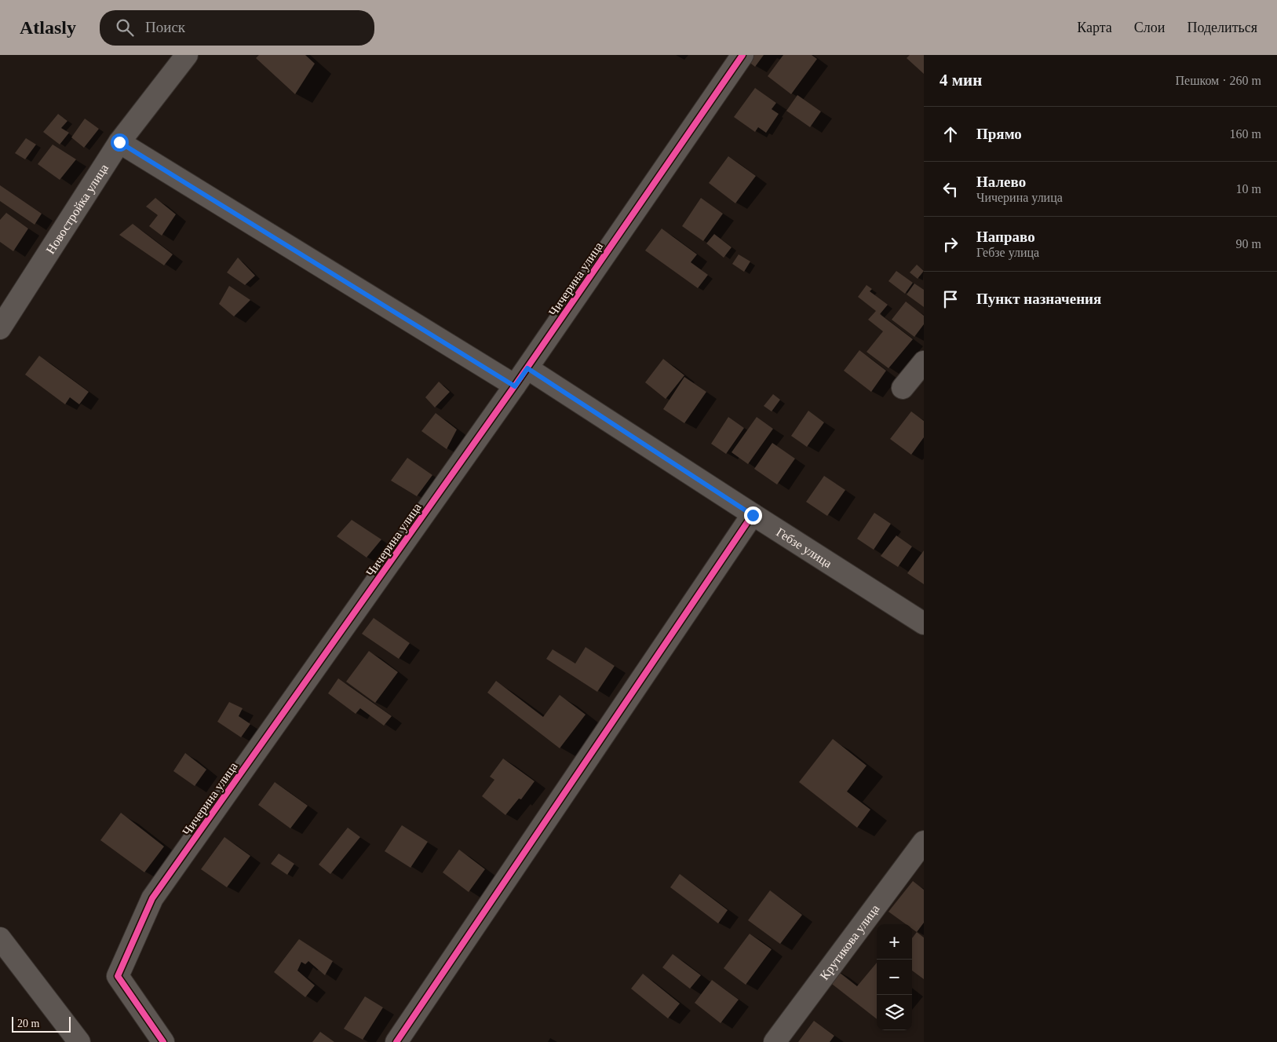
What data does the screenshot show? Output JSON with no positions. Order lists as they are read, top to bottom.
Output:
{
  "streets": {
    "street": [
      "Новостройка улица",
      "Чичерина улица",
      "Гебзе улица",
      "Крутикова улица"
    ]
  },
  "crossings": [
    ["Чичерина улица", "Гебзе улица"]
  ],
  "scale_bar": "20 m",
  "page": {
    "header": "Atlasly",
    "search": "Поиск",
    "nav": ["Карта", "Слои", "Поделиться"],
    "heading": ["4 мин", "Пешком · 260 m"],
    "list": [
      ["Прямо", "160 m"],
      ["Налево", "Чичерина улица", "10 m"],
      ["Направо", "Гебзе улица", "90 m"],
      "Пункт назначения"
    ],
    "map_buttons": ["+", "−"],
    "scale": "20 m"
  }
}
